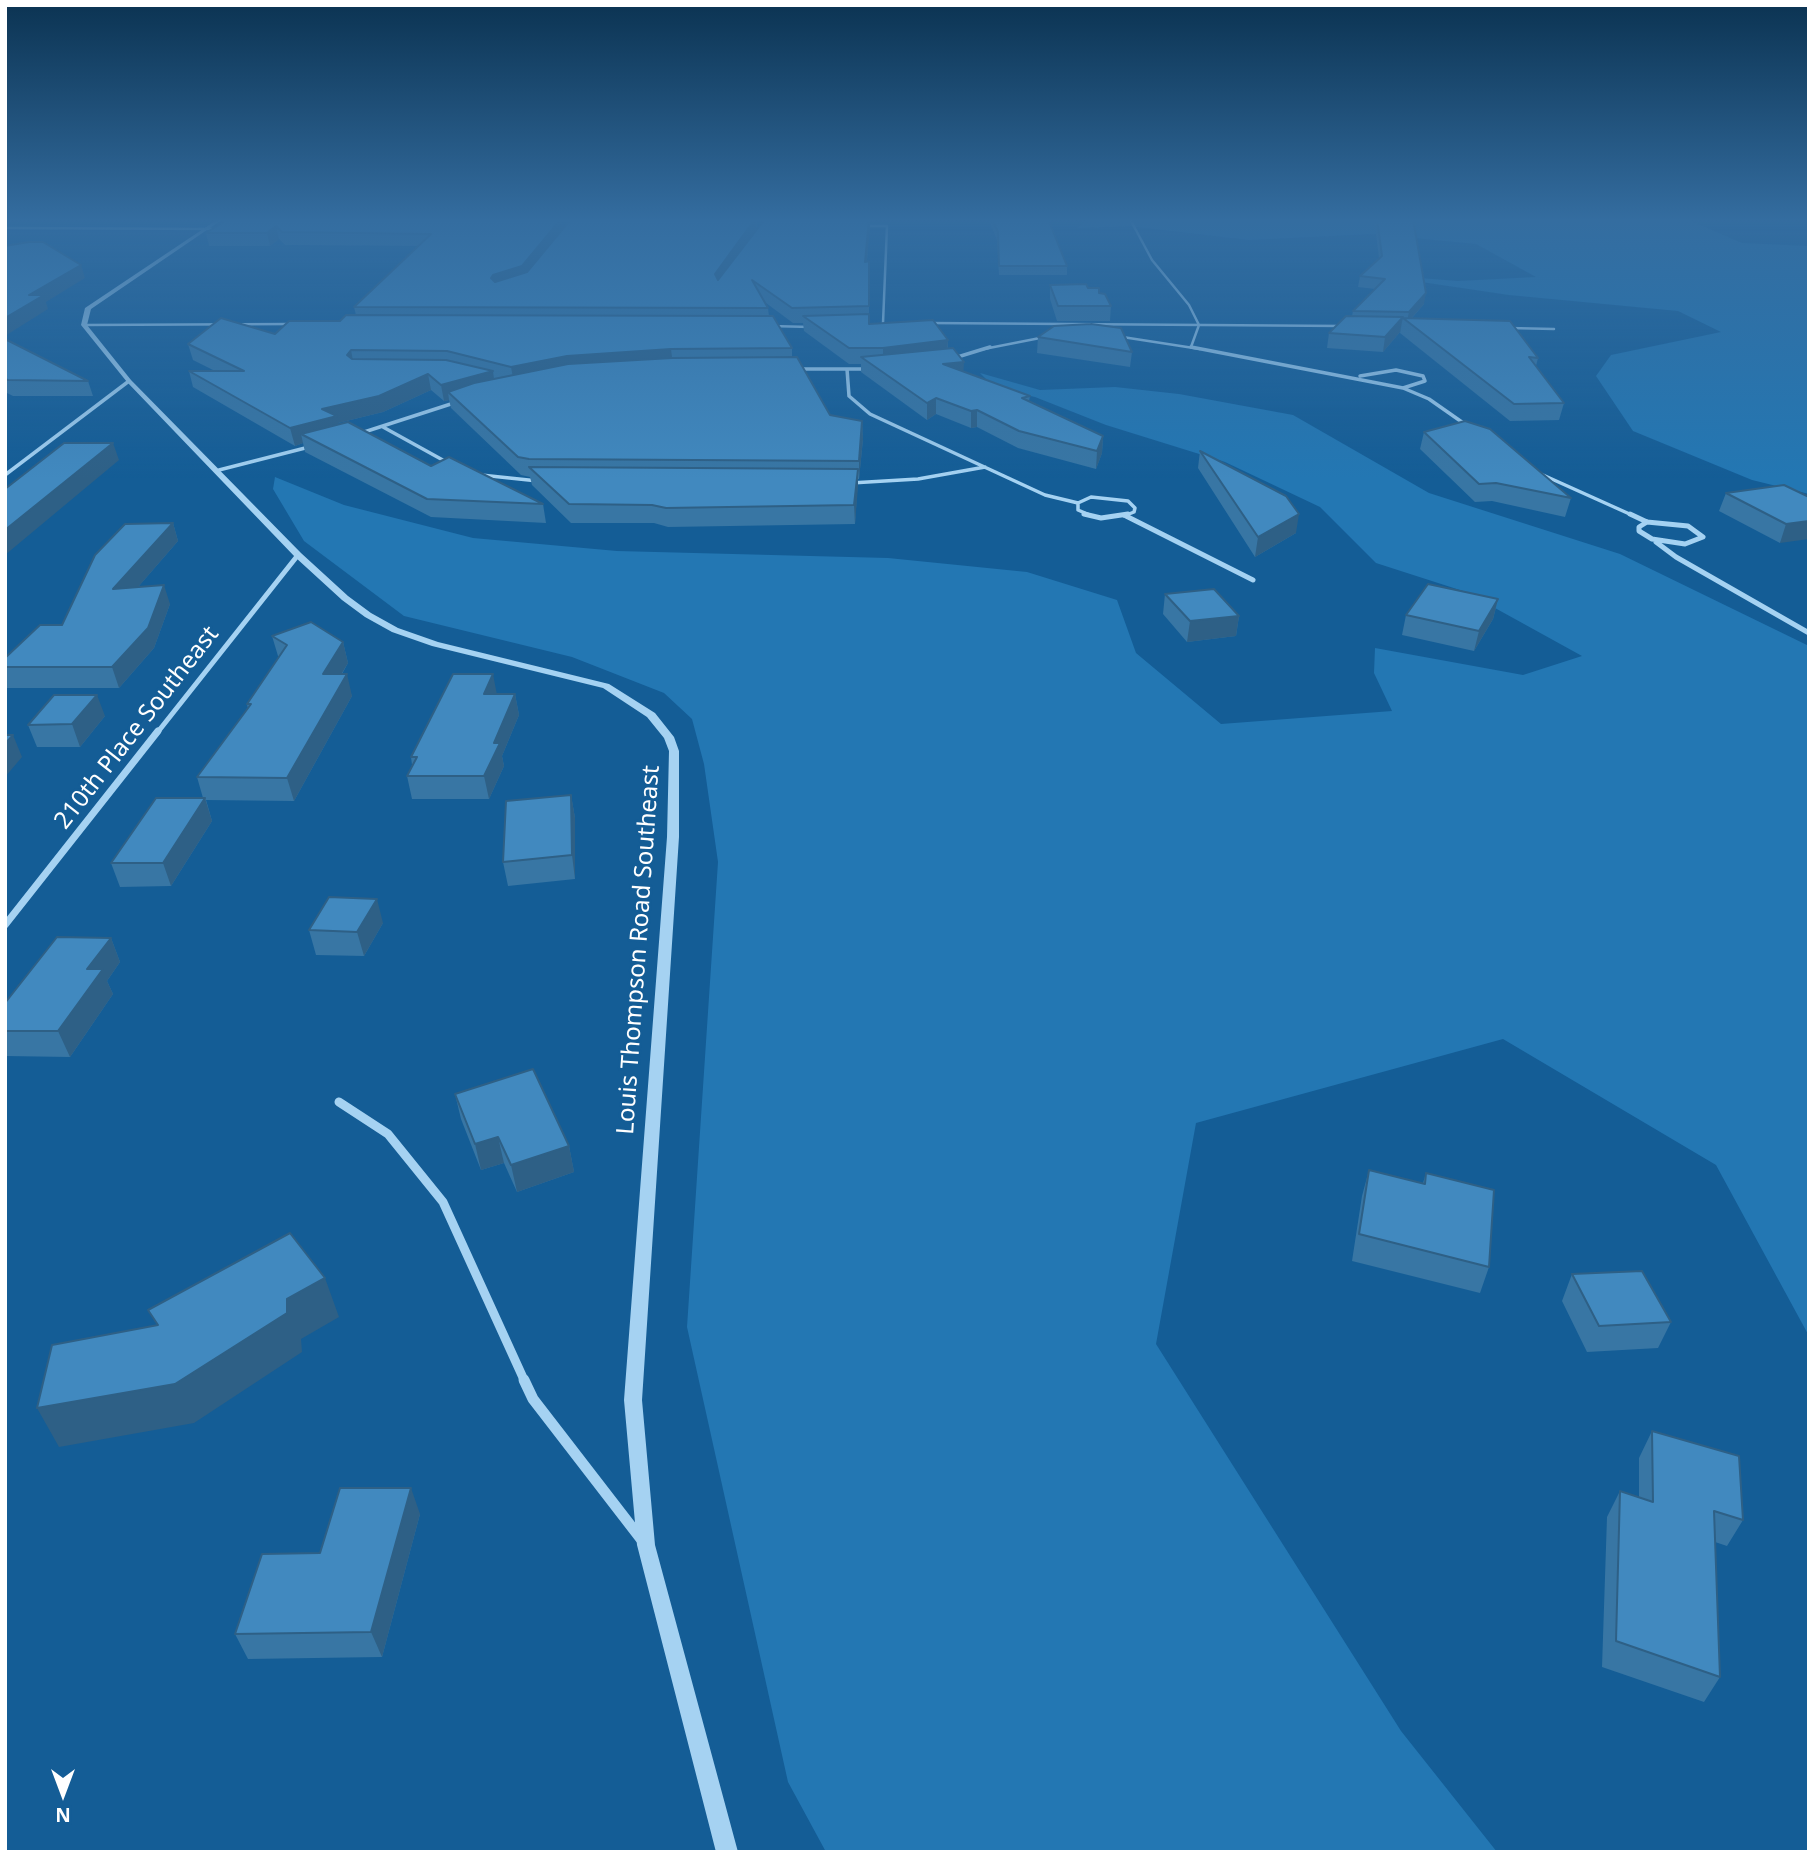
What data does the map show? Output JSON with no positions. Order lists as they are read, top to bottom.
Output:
{
  "streets": {
    "street": ["210th Place Southeast", "Louis Thompson Road Southeast"]
  },
  "crossings": [
    ["210th Place Southeast", "Louis Thompson Road Southeast"]
  ],
  "north": "bottom"
}
